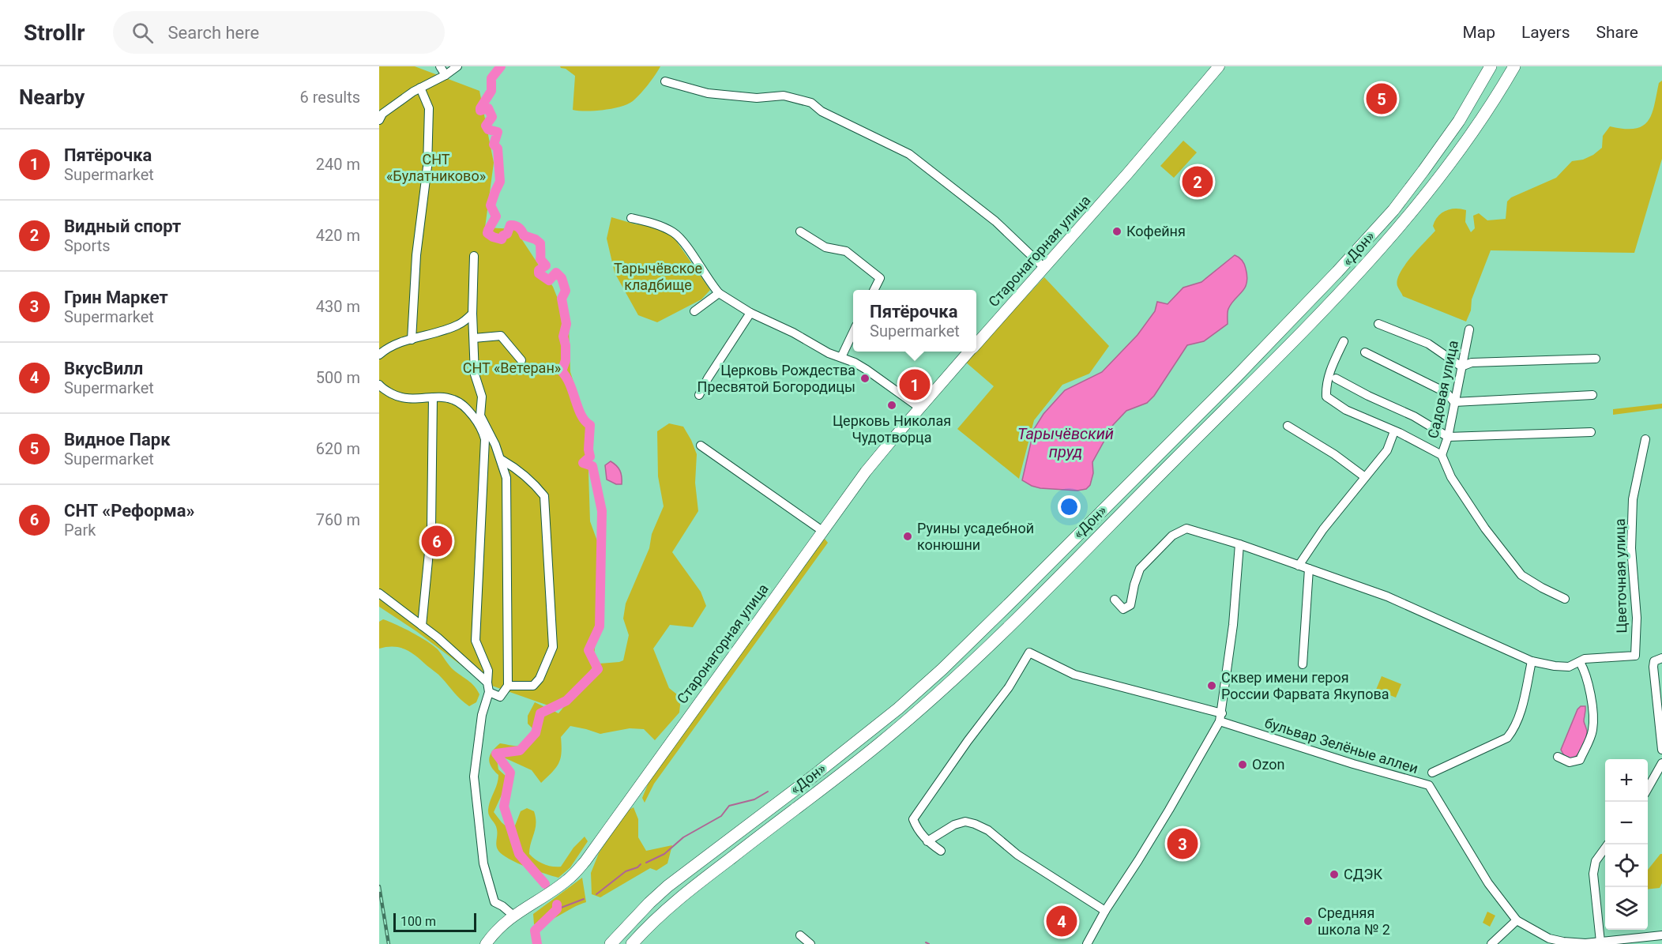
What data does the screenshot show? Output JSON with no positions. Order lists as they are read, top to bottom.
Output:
{
  "streets": {
    "highway": ["«Дон»"],
    "main road": ["Старонагорная улица"],
    "street": ["Садовая улица", "Цветочная улица", "бульвар Зелёные аллеи"]
  },
  "water": ["Тарычёвский пруд"],
  "parks": ["СНТ «Булатниково»", "Тарычёвское кладбище", "СНТ «Ветеран»"],
  "places": [
    "Кофейня",
    "Церковь Рождества Пресвятой Богородицы",
    "Церковь Николая Чудотворца",
    "Руины усадебной конюшни",
    "Сквер имени героя России Фарвата Якупова",
    "Ozon",
    "СДЭК",
    "Средняя школа № 2"
  ],
  "scale_bar": "100 m",
  "page": {
    "header": "Strollr",
    "search": "Search here",
    "nav": ["Map", "Layers", "Share"],
    "heading": ["Nearby", "6 results"],
    "pins": [
      "5",
      "2",
      "1",
      "6",
      "3",
      "4"
    ],
    "list": [
      {
        "mark": "1",
        "name": "Пятёрочка",
        "note": "Supermarket",
        "value": "240 m"
      },
      {
        "mark": "2",
        "name": "Видный спорт",
        "note": "Sports",
        "value": "420 m"
      },
      {
        "mark": "3",
        "name": "Грин Маркет",
        "note": "Supermarket",
        "value": "430 m"
      },
      {
        "mark": "4",
        "name": "ВкусВилл",
        "note": "Supermarket",
        "value": "500 m"
      },
      {
        "mark": "5",
        "name": "Видное Парк",
        "note": "Supermarket",
        "value": "620 m"
      },
      {
        "mark": "6",
        "name": "СНТ «Реформа»",
        "note": "Park",
        "value": "760 m"
      }
    ],
    "popup": ["Пятёрочка", "Supermarket"],
    "map_buttons": ["+", "−"],
    "scale": "100 m"
  }
}
